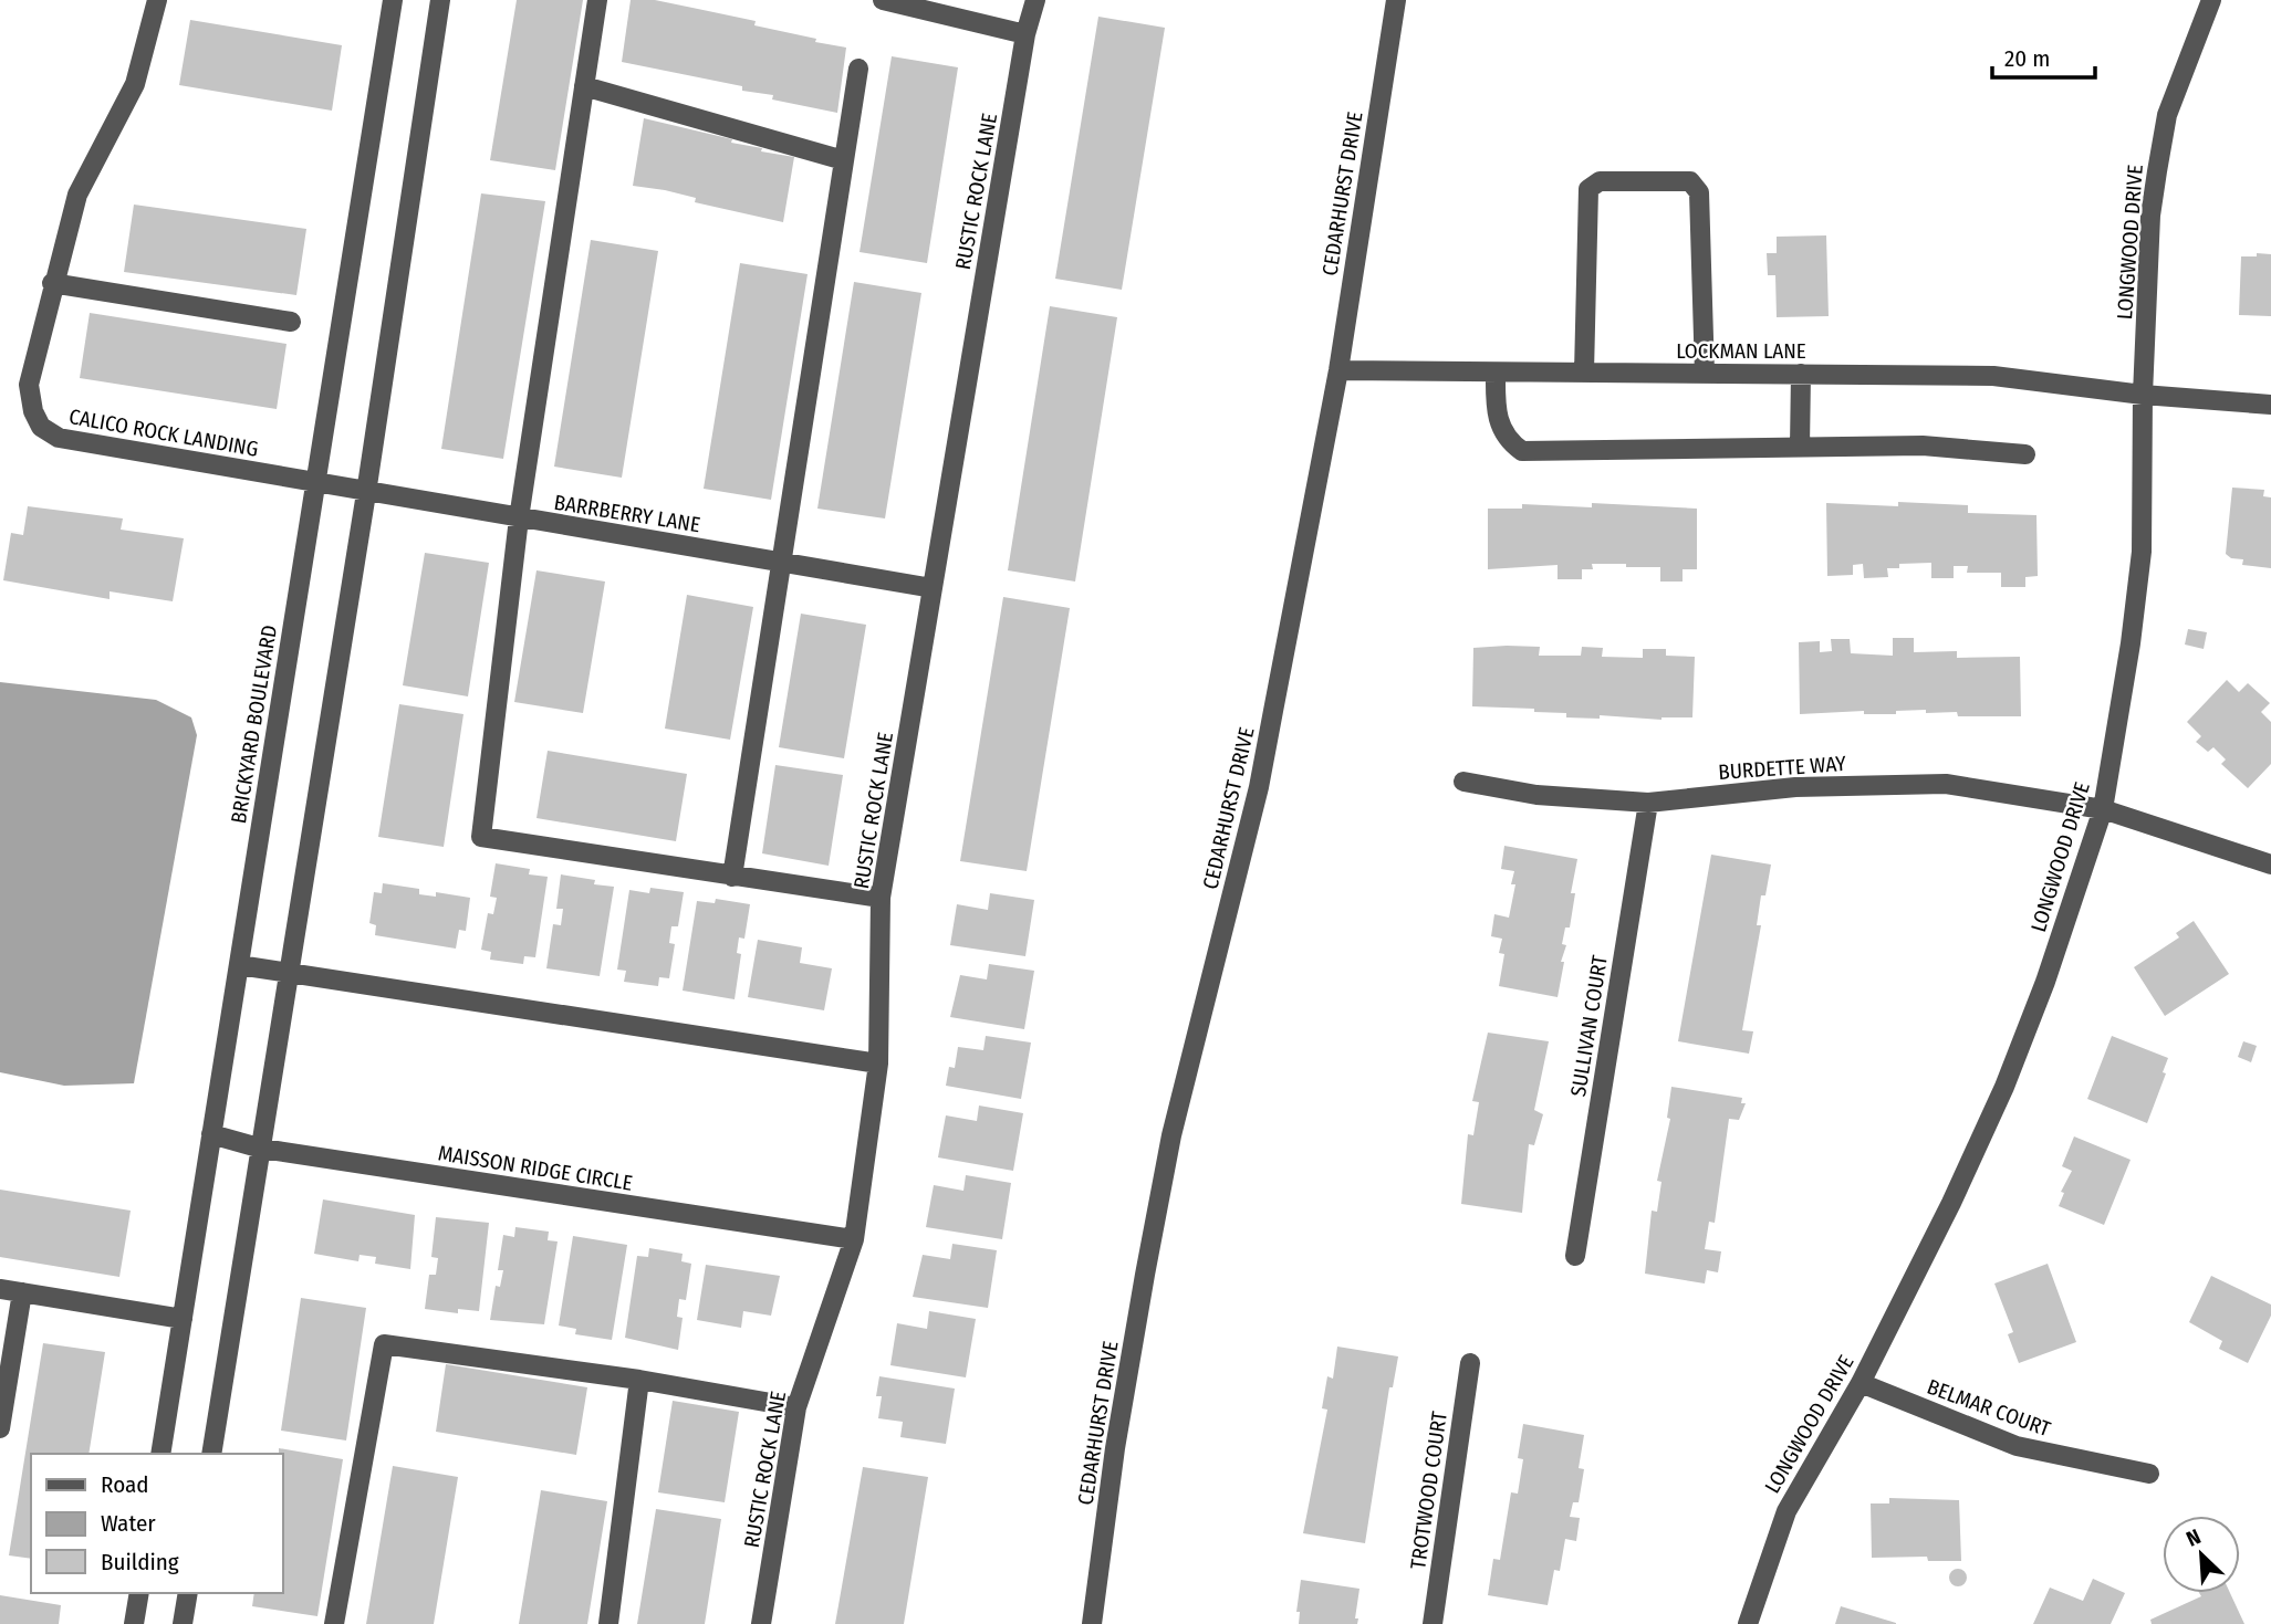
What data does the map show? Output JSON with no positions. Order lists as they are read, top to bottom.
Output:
{
  "streets": {
    "street": [
      "RUSTIC ROCK LANE",
      "CEDARHURST DRIVE",
      "LONGWOOD DRIVE",
      "LOCKMAN LANE",
      "CALICO ROCK LANDING",
      "BARRBERRY LANE",
      "BRICKYARD BOULEVARD",
      "BURDETTE WAY",
      "SULLIVAN COURT",
      "MAISSON RIDGE CIRCLE",
      "BELMAR COURT",
      "TROTWOOD COURT"
    ]
  },
  "crossings": [
    ["RUSTIC ROCK LANE", "BARRBERRY LANE"],
    ["RUSTIC ROCK LANE", "MAISSON RIDGE CIRCLE"],
    ["CEDARHURST DRIVE", "LOCKMAN LANE"],
    ["LONGWOOD DRIVE", "LOCKMAN LANE"],
    ["LONGWOOD DRIVE", "BURDETTE WAY"],
    ["LONGWOOD DRIVE", "BELMAR COURT"],
    ["CALICO ROCK LANDING", "BARRBERRY LANE"],
    ["CALICO ROCK LANDING", "BRICKYARD BOULEVARD"],
    ["BARRBERRY LANE", "BRICKYARD BOULEVARD"],
    ["BRICKYARD BOULEVARD", "MAISSON RIDGE CIRCLE"],
    ["BURDETTE WAY", "SULLIVAN COURT"]
  ],
  "legend": ["Road", "Water", "Building"],
  "scale_bar": "20 m",
  "north": "top left"
}
